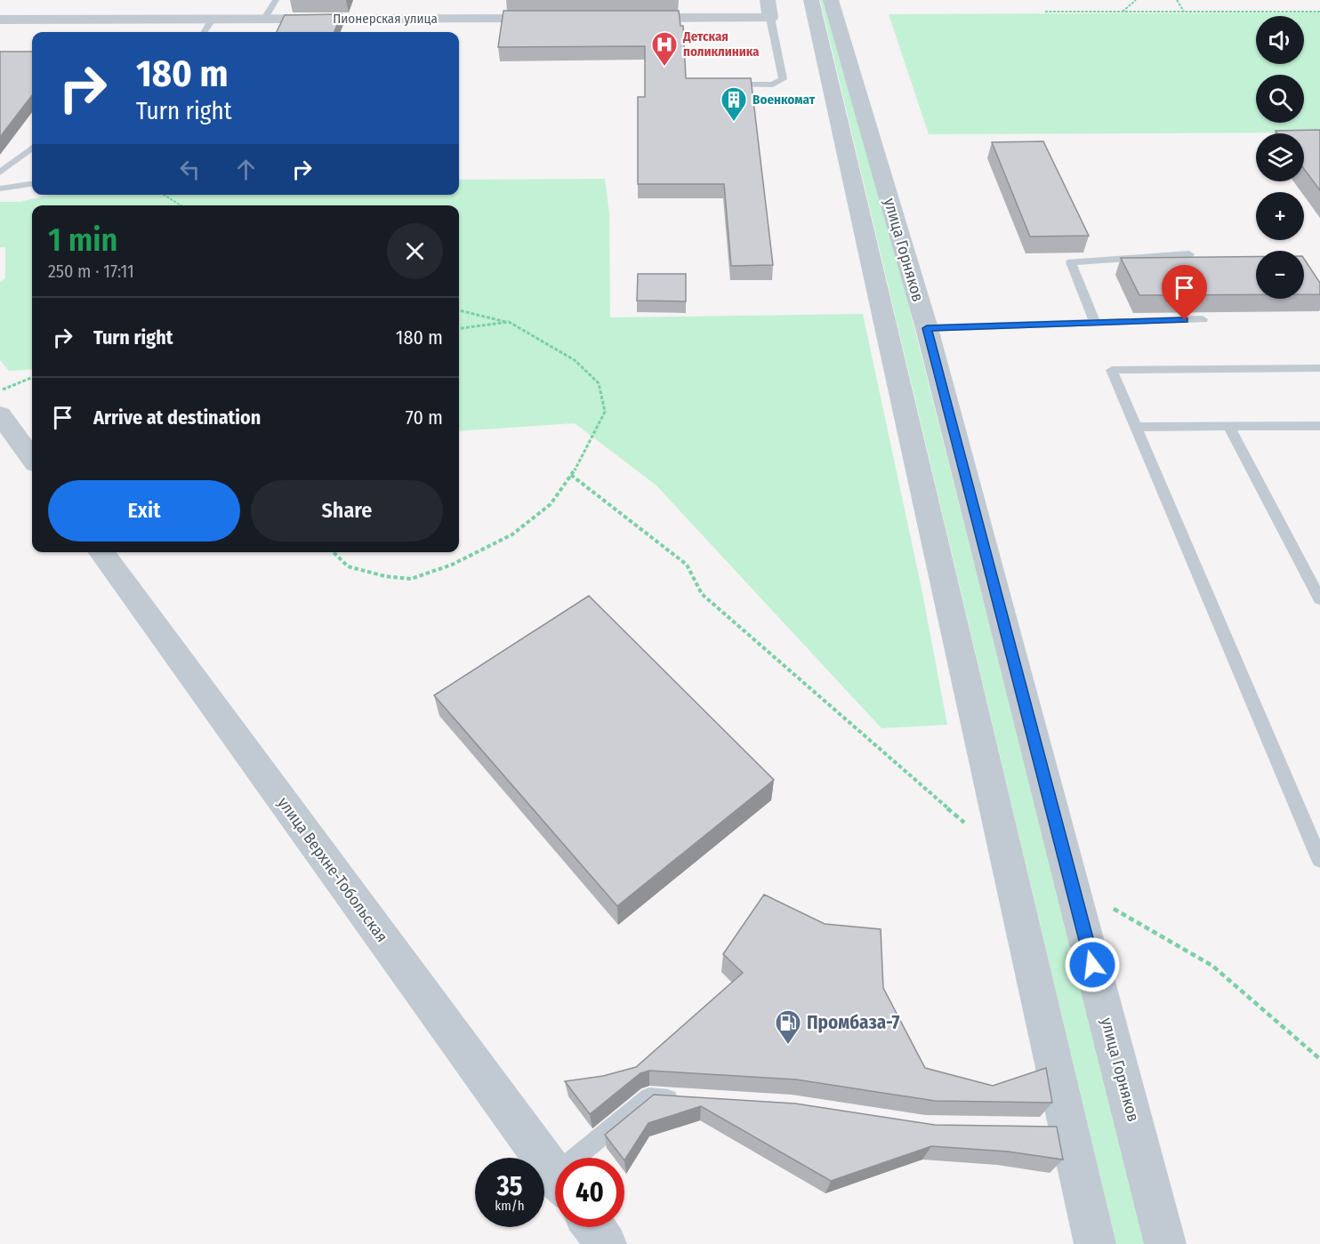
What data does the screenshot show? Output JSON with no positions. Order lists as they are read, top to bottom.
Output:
{
  "streets": {
    "street": ["Пионерская улица", "улица Горняков", "улица Верхне-Тобольская"]
  },
  "places": {
    "hospital": ["Детская поликлиника"],
    "building": ["Военкомат"],
    "fuel station": ["Промбаза-7"]
  },
  "page": {
    "map_buttons": ["+", "−"],
    "turn": ["180 m", "Turn right"],
    "heading": ["1 min", "250 m · 17:11"],
    "list": [
      {
        "name": "Turn right",
        "value": "180 m"
      },
      {
        "name": "Arrive at destination",
        "value": "70 m"
      }
    ],
    "buttons": ["Exit", "Share"],
    "speed": "35 km/h",
    "limit": "40"
  }
}
